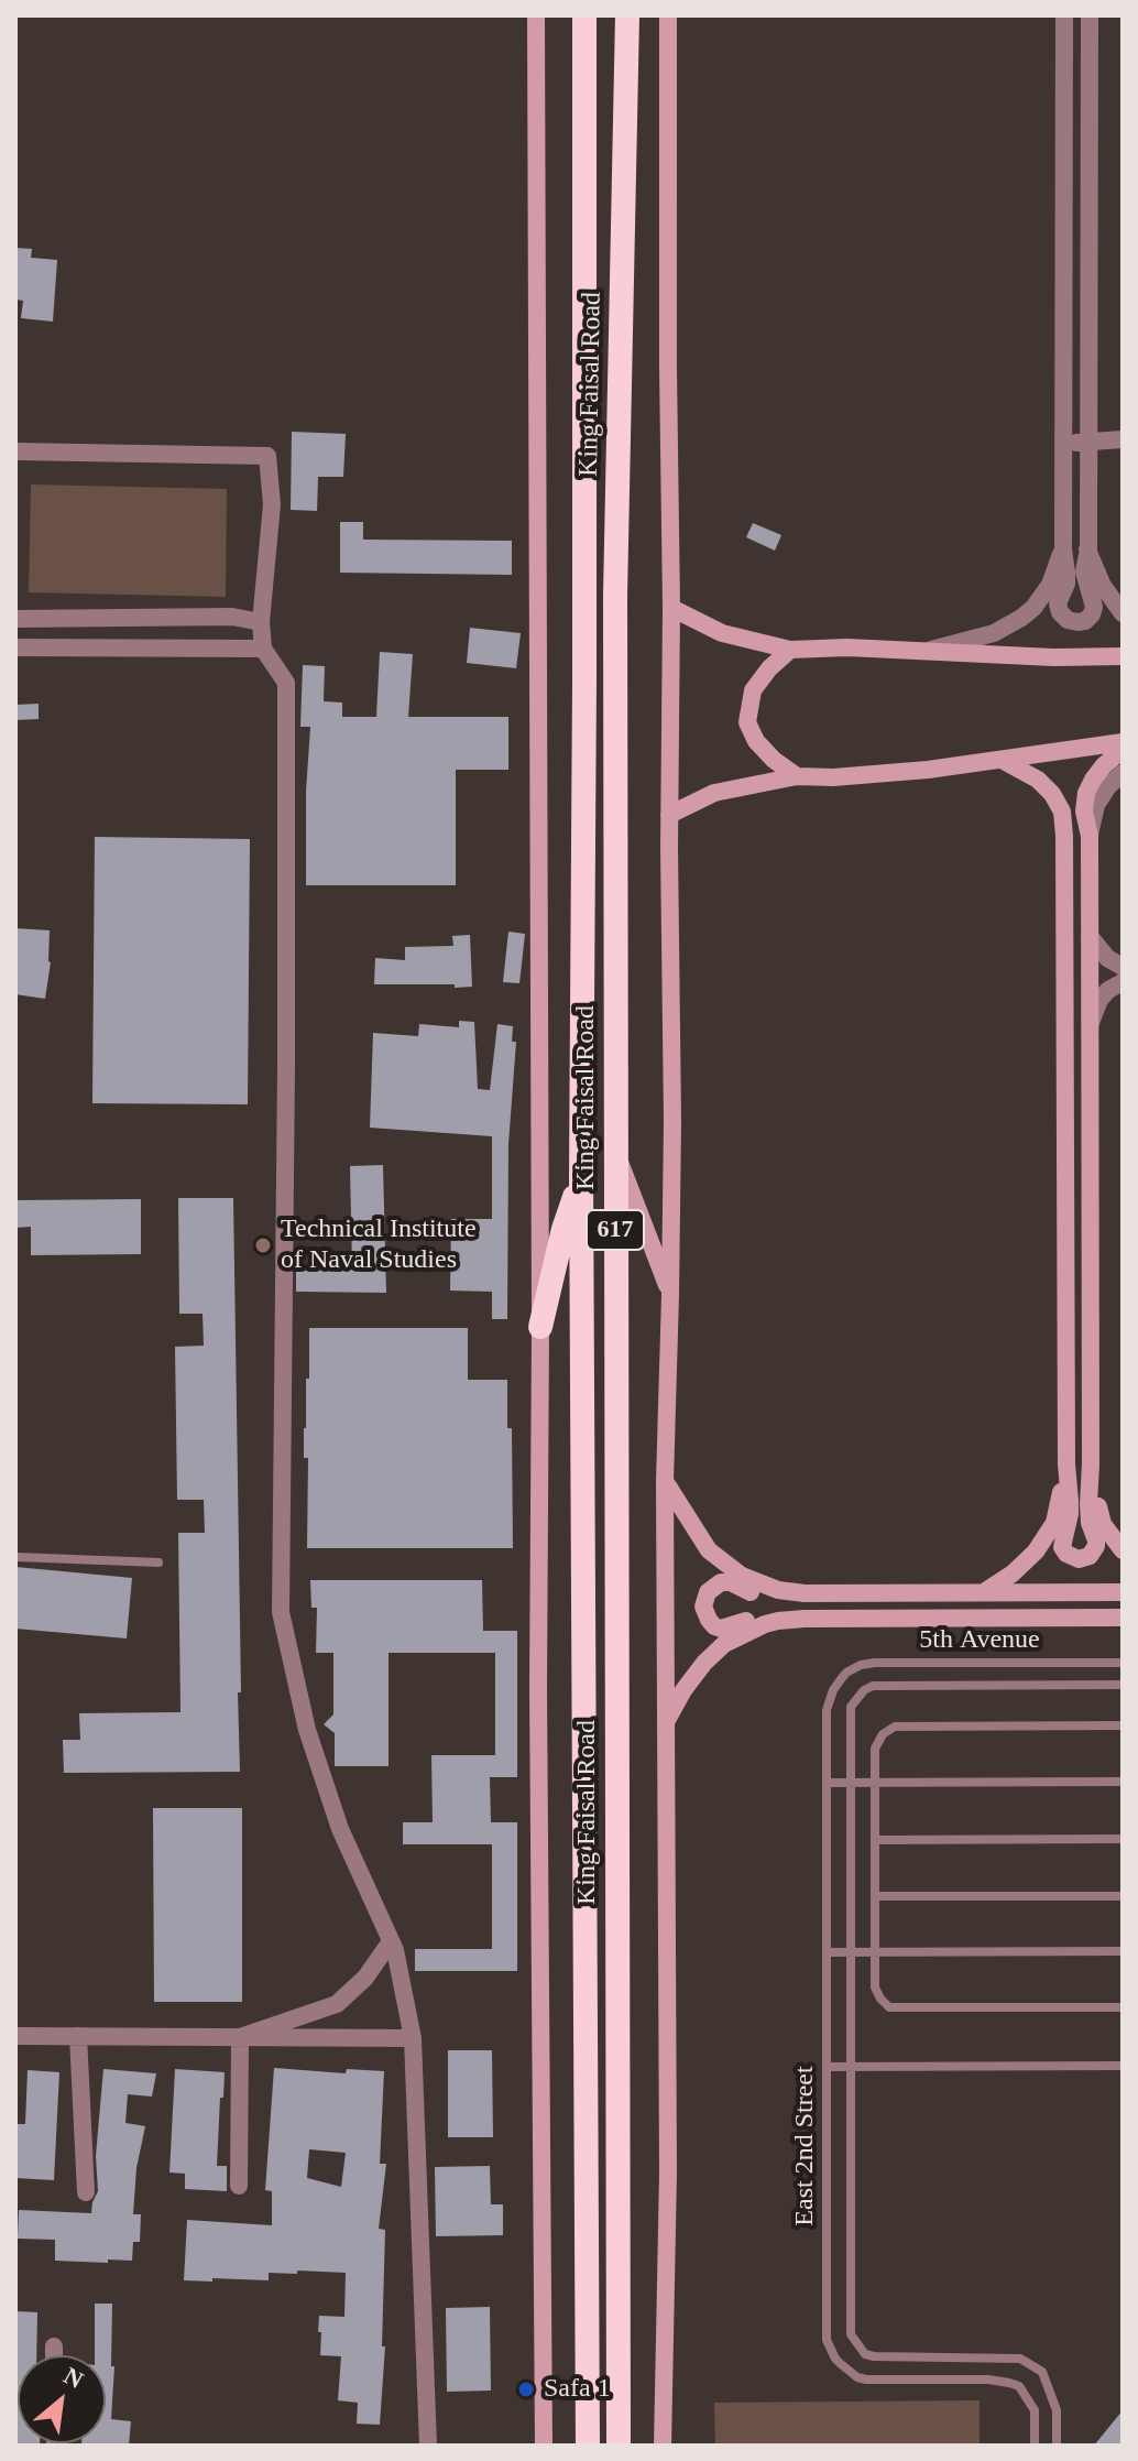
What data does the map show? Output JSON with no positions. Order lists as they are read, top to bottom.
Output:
{
  "streets": {
    "highway": ["King Faisal Road", "617"],
    "lane": ["5th Avenue", "East 2nd Street"]
  },
  "crossings": [
    ["5th Avenue", "East 2nd Street"]
  ],
  "places": ["Technical Institute of Naval Studies", "Safa 1"],
  "north": "top right"
}
